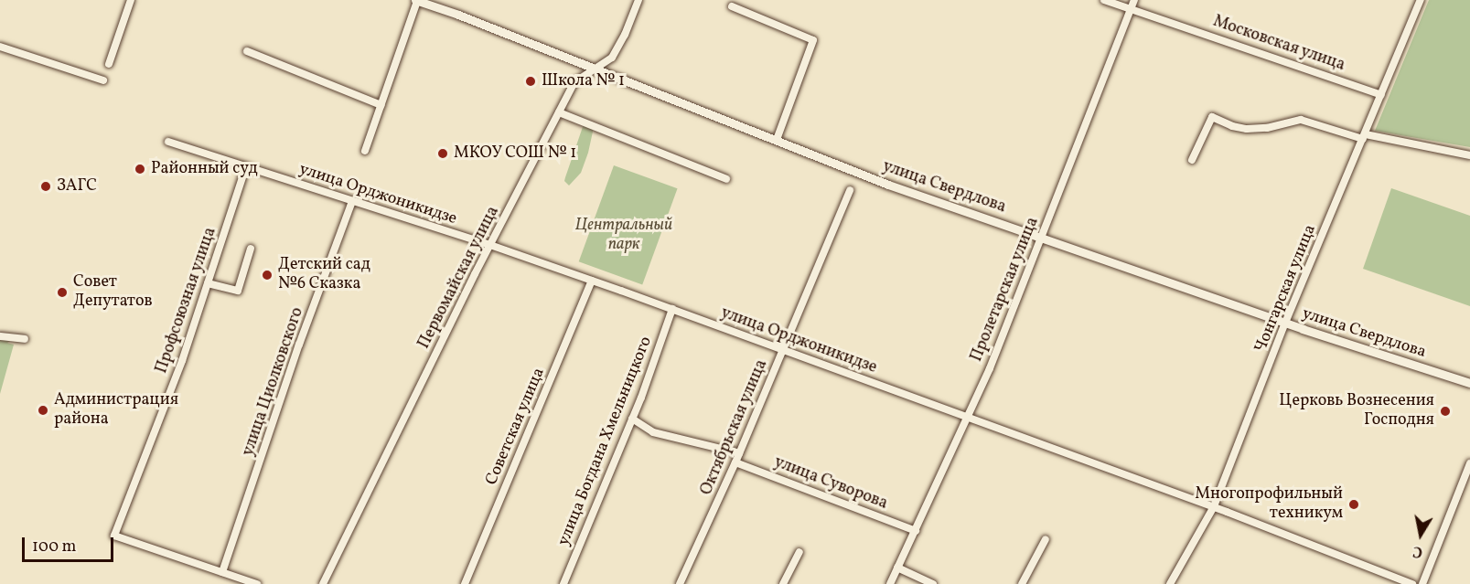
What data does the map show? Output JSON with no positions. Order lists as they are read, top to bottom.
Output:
{
  "streets": {
    "street": [
      "Московская улица",
      "улица Свердлова",
      "улица Орджоникидзе",
      "Первомайская улица",
      "Чонгарская улица",
      "Пролетарская улица",
      "Профсоюзная улица",
      "улица Циолковского",
      "Советская улица",
      "Октябрьская улица",
      "улица Богдана Хмельницкого",
      "улица Суворова"
    ]
  },
  "crossings": [
    ["Московская улица", "Чонгарская улица"],
    ["Московская улица", "Пролетарская улица"],
    ["улица Свердлова", "Первомайская улица"],
    ["улица Свердлова", "Чонгарская улица"],
    ["улица Свердлова", "Пролетарская улица"],
    ["улица Орджоникидзе", "Первомайская улица"],
    ["улица Орджоникидзе", "Чонгарская улица"],
    ["улица Орджоникидзе", "Пролетарская улица"],
    ["улица Орджоникидзе", "Профсоюзная улица"],
    ["улица Орджоникидзе", "улица Циолковского"],
    ["улица Орджоникидзе", "Советская улица"],
    ["улица Орджоникидзе", "Октябрьская улица"],
    ["улица Орджоникидзе", "улица Богдана Хмельницкого"],
    ["Пролетарская улица", "улица Суворова"],
    ["Профсоюзная улица", "улица Циолковского"],
    ["Октябрьская улица", "улица Суворова"]
  ],
  "parks": ["Центральный парк"],
  "places": [
    "Школа № 1",
    "МКОУ СОШ № 1",
    "Районный суд",
    "ЗАГС",
    "Детский сад №6 Сказка",
    "Совет Депутатов",
    "Администрация района",
    "Церковь Вознесения Господня",
    "Многопрофильный техникум"
  ],
  "scale_bar": "100 m",
  "north": "bottom"
}
